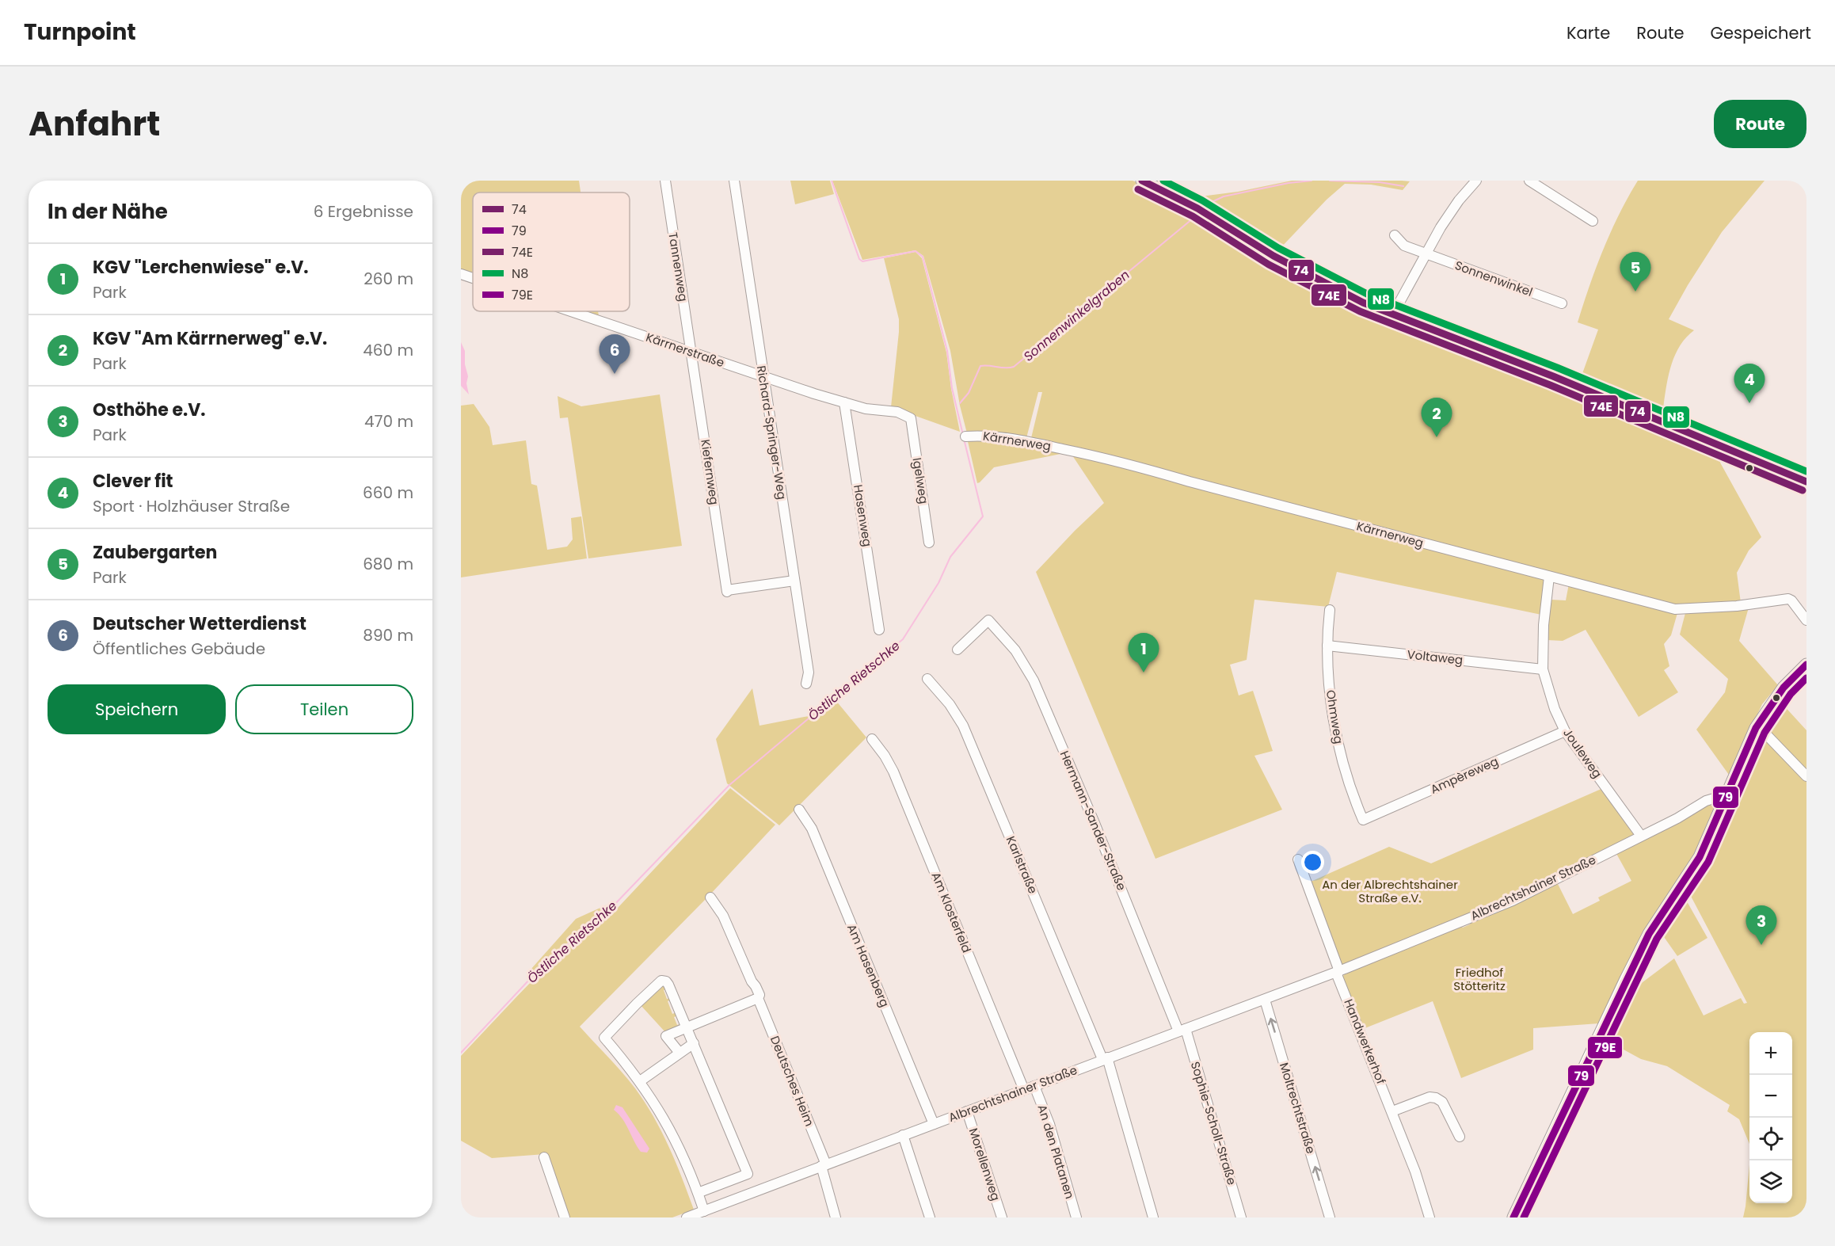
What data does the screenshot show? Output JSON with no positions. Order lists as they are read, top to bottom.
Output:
{
  "streets": {
    "street": [
      "Tannenweg",
      "Sonnenwinkel",
      "Kärrnerstraße",
      "Richard-Springer-Weg",
      "Kärrnerweg",
      "Kiefernweg",
      "Igelweg",
      "Hasenweg",
      "Voltaweg",
      "Ohmweg",
      "Jouleweg",
      "Ampèreweg",
      "Hermann-Sander-Straße",
      "Karlstraße",
      "Albrechtshainer Straße",
      "Am Klosterfeld",
      "Am Hasenberg",
      "Handwerkerhof",
      "Deutsches Heim",
      "Moltrechtstraße",
      "Sophie-Scholl-Straße",
      "An den Platanen",
      "Morellenweg"
    ]
  },
  "crossings": [
    ["Tannenweg", "Kärrnerstraße"],
    ["Tannenweg", "Kiefernweg"],
    ["Kärrnerstraße", "Richard-Springer-Weg"],
    ["Kärrnerstraße", "Kiefernweg"],
    ["Kärrnerstraße", "Igelweg"],
    ["Kärrnerstraße", "Hasenweg"],
    ["Richard-Springer-Weg", "Kiefernweg"],
    ["Kärrnerweg", "Jouleweg"],
    ["Voltaweg", "Ohmweg"],
    ["Voltaweg", "Jouleweg"],
    ["Ohmweg", "Ampèreweg"],
    ["Jouleweg", "Ampèreweg"],
    ["Jouleweg", "Albrechtshainer Straße"],
    ["Hermann-Sander-Straße", "Albrechtshainer Straße"],
    ["Hermann-Sander-Straße", "Sophie-Scholl-Straße"],
    ["Karlstraße", "Albrechtshainer Straße"],
    ["Albrechtshainer Straße", "Am Klosterfeld"],
    ["Albrechtshainer Straße", "Am Hasenberg"],
    ["Albrechtshainer Straße", "Handwerkerhof"],
    ["Albrechtshainer Straße", "Deutsches Heim"],
    ["Albrechtshainer Straße", "Moltrechtstraße"],
    ["Albrechtshainer Straße", "Sophie-Scholl-Straße"],
    ["Albrechtshainer Straße", "An den Platanen"],
    ["Albrechtshainer Straße", "Morellenweg"]
  ],
  "one_way": ["Moltrechtstraße"],
  "water": ["Sonnenwinkelgraben", "Östliche Rietschke"],
  "parks": ["An der Albrechtshainer Straße e.V.", "Friedhof Stötteritz"],
  "lines": [
    "transit line 74",
    "transit line N8",
    "transit line 74E",
    "transit line 79",
    "transit line 79E"
  ],
  "legend": [
    "74",
    "79",
    "74E",
    "N8",
    "79E"
  ],
  "page": {
    "header": "Turnpoint",
    "nav": ["Karte", "Route", "Gespeichert"],
    "title": "Anfahrt",
    "buttons": [
      "Route",
      ["Speichern", "Teilen"]
    ],
    "heading": ["In der Nähe", "6 Ergebnisse"],
    "list": [
      {
        "mark": "1",
        "name": "KGV \"Lerchenwiese\" e.V.",
        "note": "Park",
        "value": "260 m"
      },
      {
        "mark": "2",
        "name": "KGV \"Am Kärrnerweg\" e.V.",
        "note": "Park",
        "value": "460 m"
      },
      {
        "mark": "3",
        "name": "Osthöhe e.V.",
        "note": "Park",
        "value": "470 m"
      },
      {
        "mark": "4",
        "name": "Clever fit",
        "note": "Sport · Holzhäuser Straße",
        "value": "660 m"
      },
      {
        "mark": "5",
        "name": "Zaubergarten",
        "note": "Park",
        "value": "680 m"
      },
      {
        "mark": "6",
        "name": "Deutscher Wetterdienst",
        "note": "Öffentliches Gebäude",
        "value": "890 m"
      }
    ],
    "pins": [
      "5",
      "6",
      "4",
      "2",
      "1",
      "3"
    ],
    "map_buttons": ["+", "−"]
  }
}
